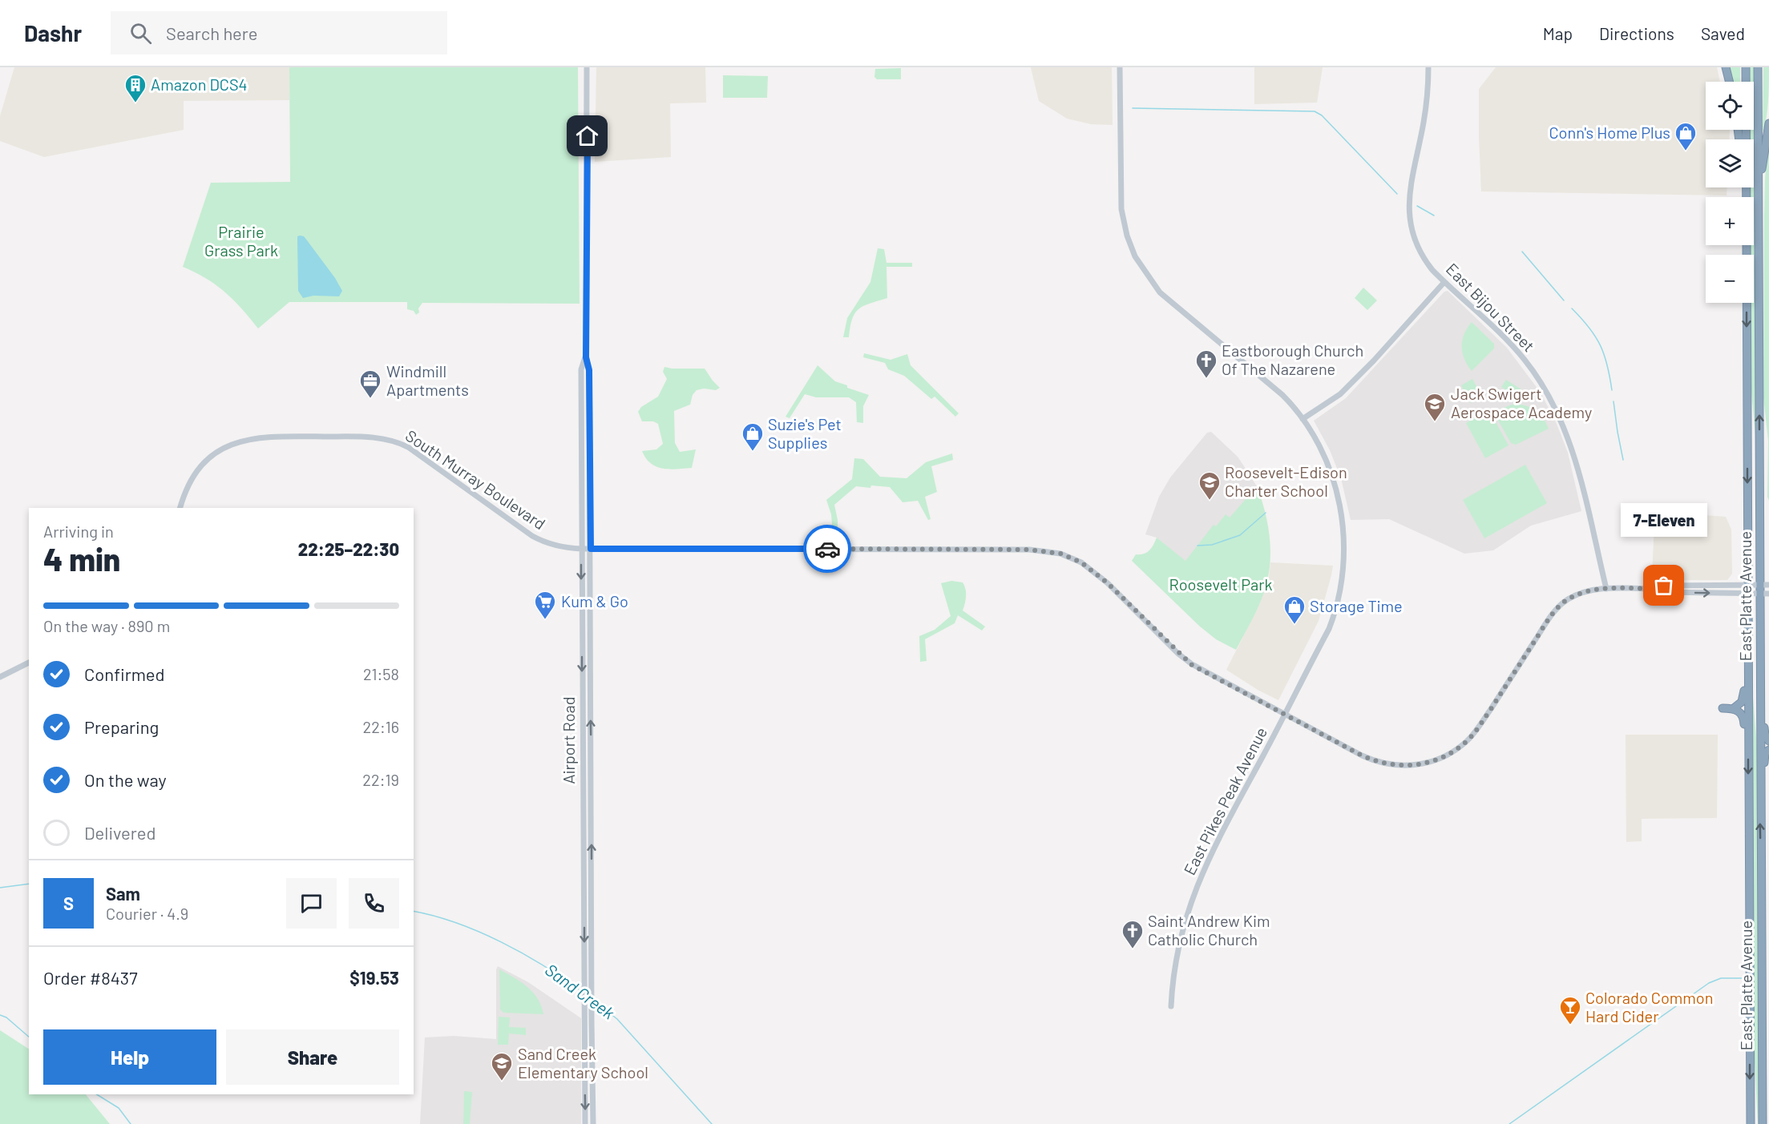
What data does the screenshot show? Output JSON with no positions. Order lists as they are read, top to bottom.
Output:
{
  "streets": {
    "highway": ["East Platte Avenue"],
    "main road": [
      "East Bijou Street",
      "South Murray Boulevard",
      "Airport Road",
      "East Pikes Peak Avenue"
    ]
  },
  "crossings": [
    ["East Bijou Street", "South Murray Boulevard"],
    ["South Murray Boulevard", "Airport Road"],
    ["South Murray Boulevard", "East Pikes Peak Avenue"]
  ],
  "water": ["Sand Creek"],
  "parks": ["Prairie Grass Park", "Roosevelt Park"],
  "places": {
    "building": ["Amazon DCS4"],
    "shop": ["Conn's Home Plus", "Suzie's Pet Supplies", "Storage Time"],
    "church": ["Eastborough Church Of The Nazarene", "Saint Andrew Kim Catholic Church"],
    "office": ["Windmill Apartments"],
    "school or university": ["Jack Swigert Aerospace Academy", "Roosevelt-Edison Charter School", "Sand Creek Elementary School"],
    "other": ["7-Eleven"],
    "supermarket": ["Kum & Go"],
    "bar": ["Colorado Common Hard Cider"]
  },
  "page": {
    "header": "Dashr",
    "search": "Search here",
    "nav": ["Map", "Directions", "Saved"],
    "map_buttons": ["+", "−"],
    "bubble": "7-Eleven",
    "heading": ["4 min", "Arriving in", "22:25–22:30"],
    "panel": [
      "Sam",
      "Courier · 4.9",
      "Order #8437",
      "$19.53"
    ],
    "bar": "On the way · 890 m",
    "list": [
      ["Confirmed", "21:58"],
      ["Preparing", "22:16"],
      ["On the way", "22:19"],
      "Delivered"
    ],
    "round": "S",
    "buttons": ["Help", "Share"]
  }
}
